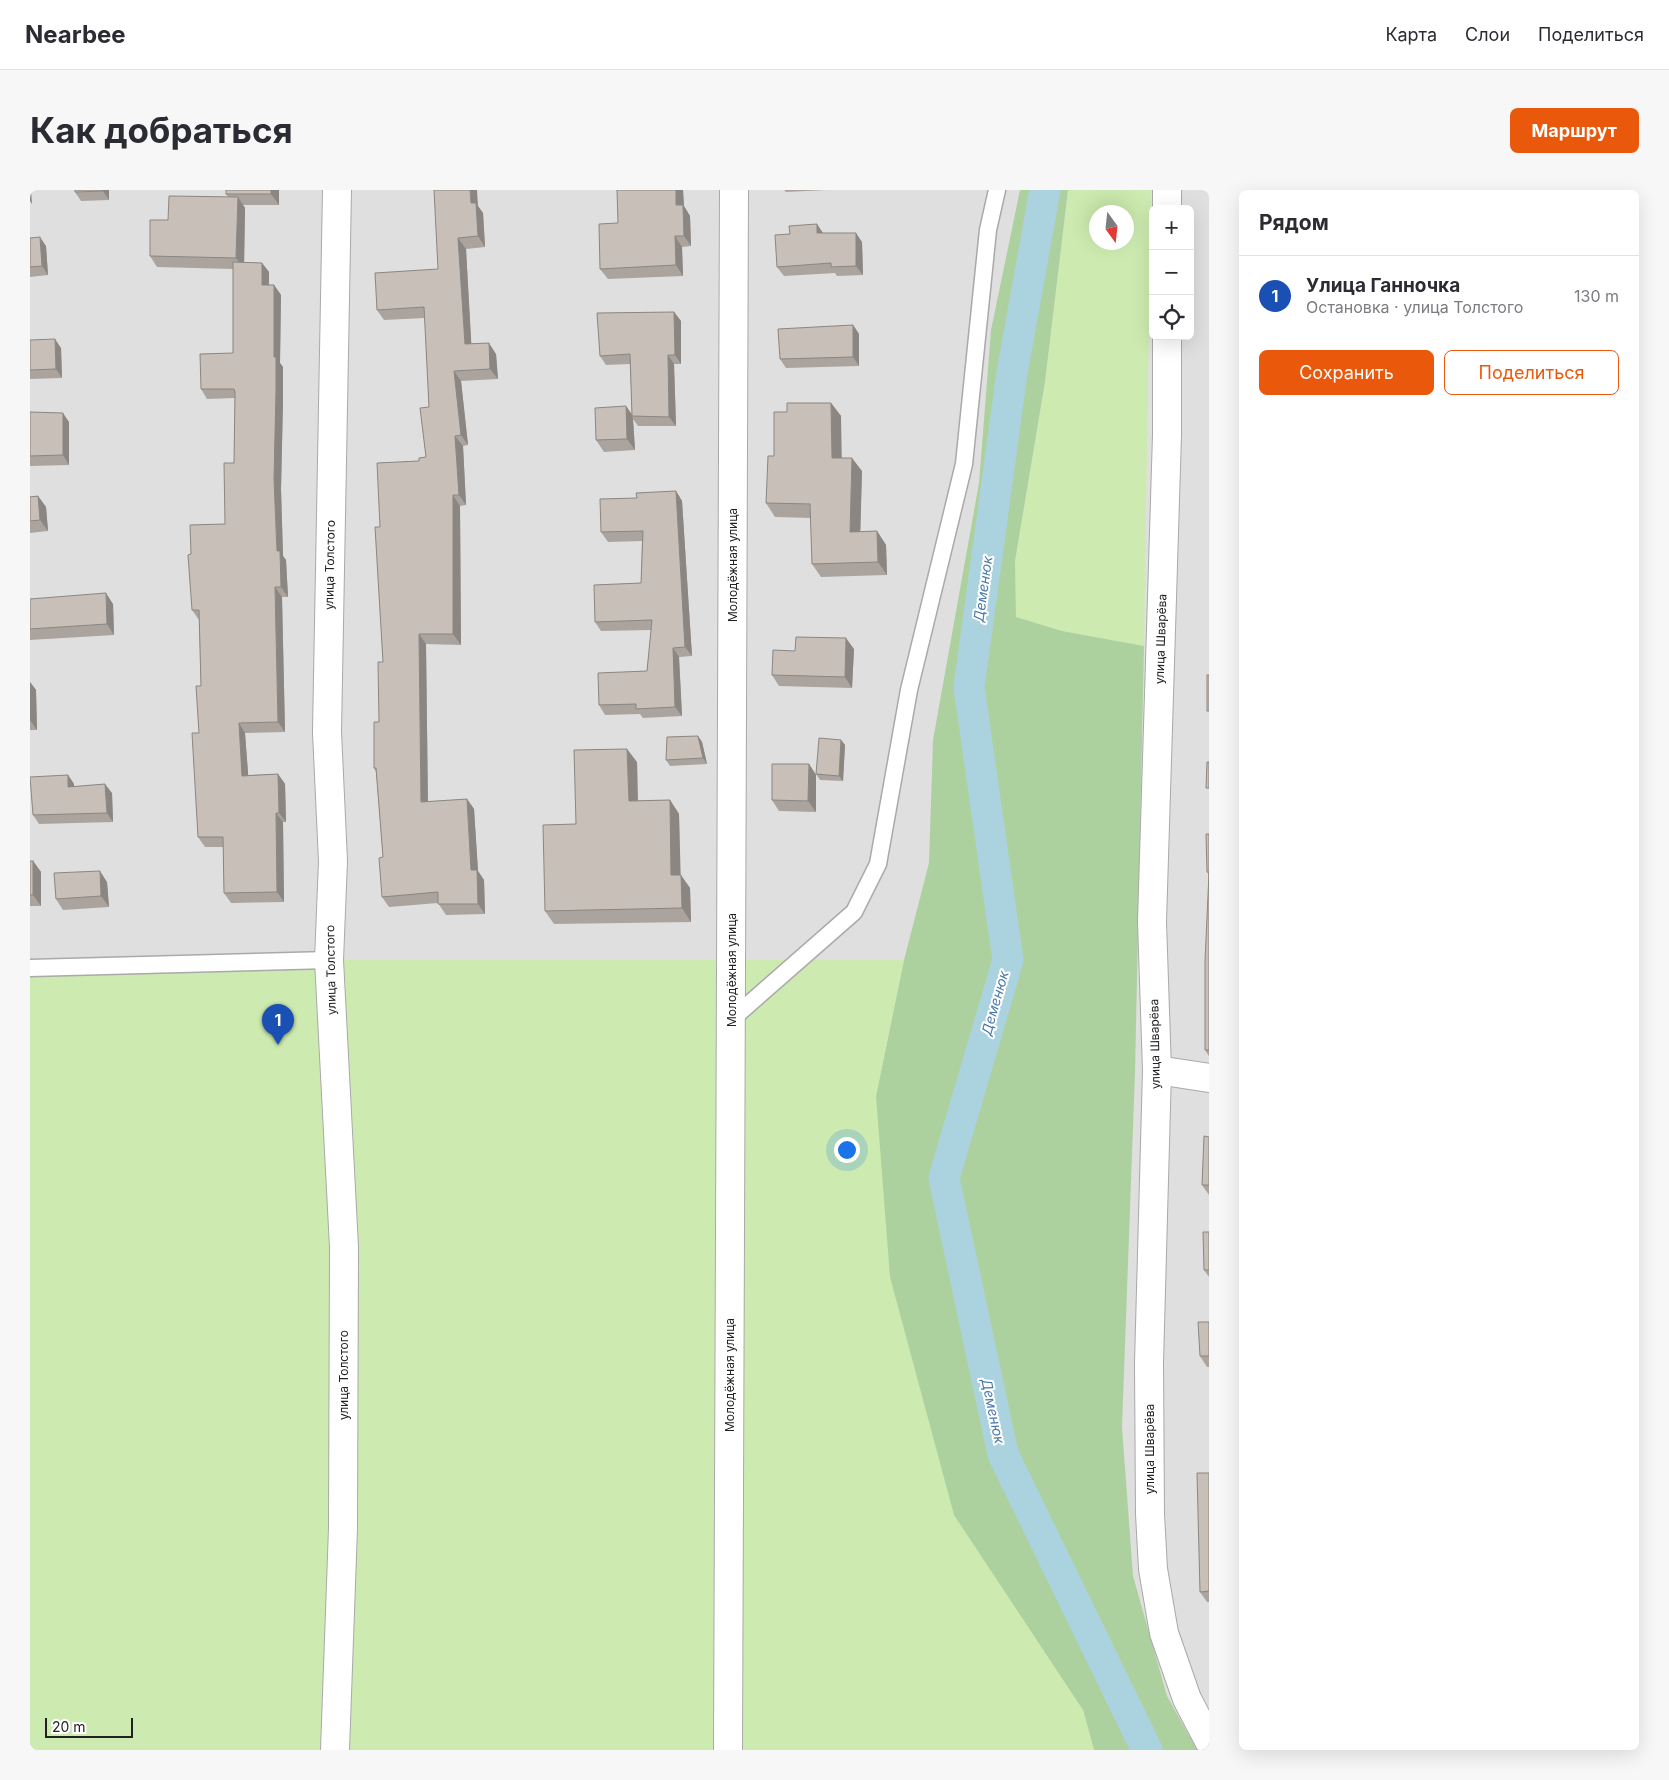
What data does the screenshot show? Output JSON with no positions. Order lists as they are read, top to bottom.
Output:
{
  "streets": {
    "street": ["улица Толстого", "Молодёжная улица", "улица Шварёва"]
  },
  "water": ["Деменюк"],
  "scale_bar": "20 m",
  "north": "bottom",
  "page": {
    "header": "Nearbee",
    "nav": ["Карта", "Слои", "Поделиться"],
    "buttons": [
      "Маршрут",
      ["Сохранить", "Поделиться"]
    ],
    "title": "Как добраться",
    "heading": "Рядом",
    "map_buttons": ["+", "−"],
    "list": [
      {
        "mark": "1",
        "name": "Улица Ганночка",
        "note": "Остановка · улица Толстого",
        "value": "130 m"
      }
    ],
    "pins": "1",
    "scale": "20 m"
  }
}
